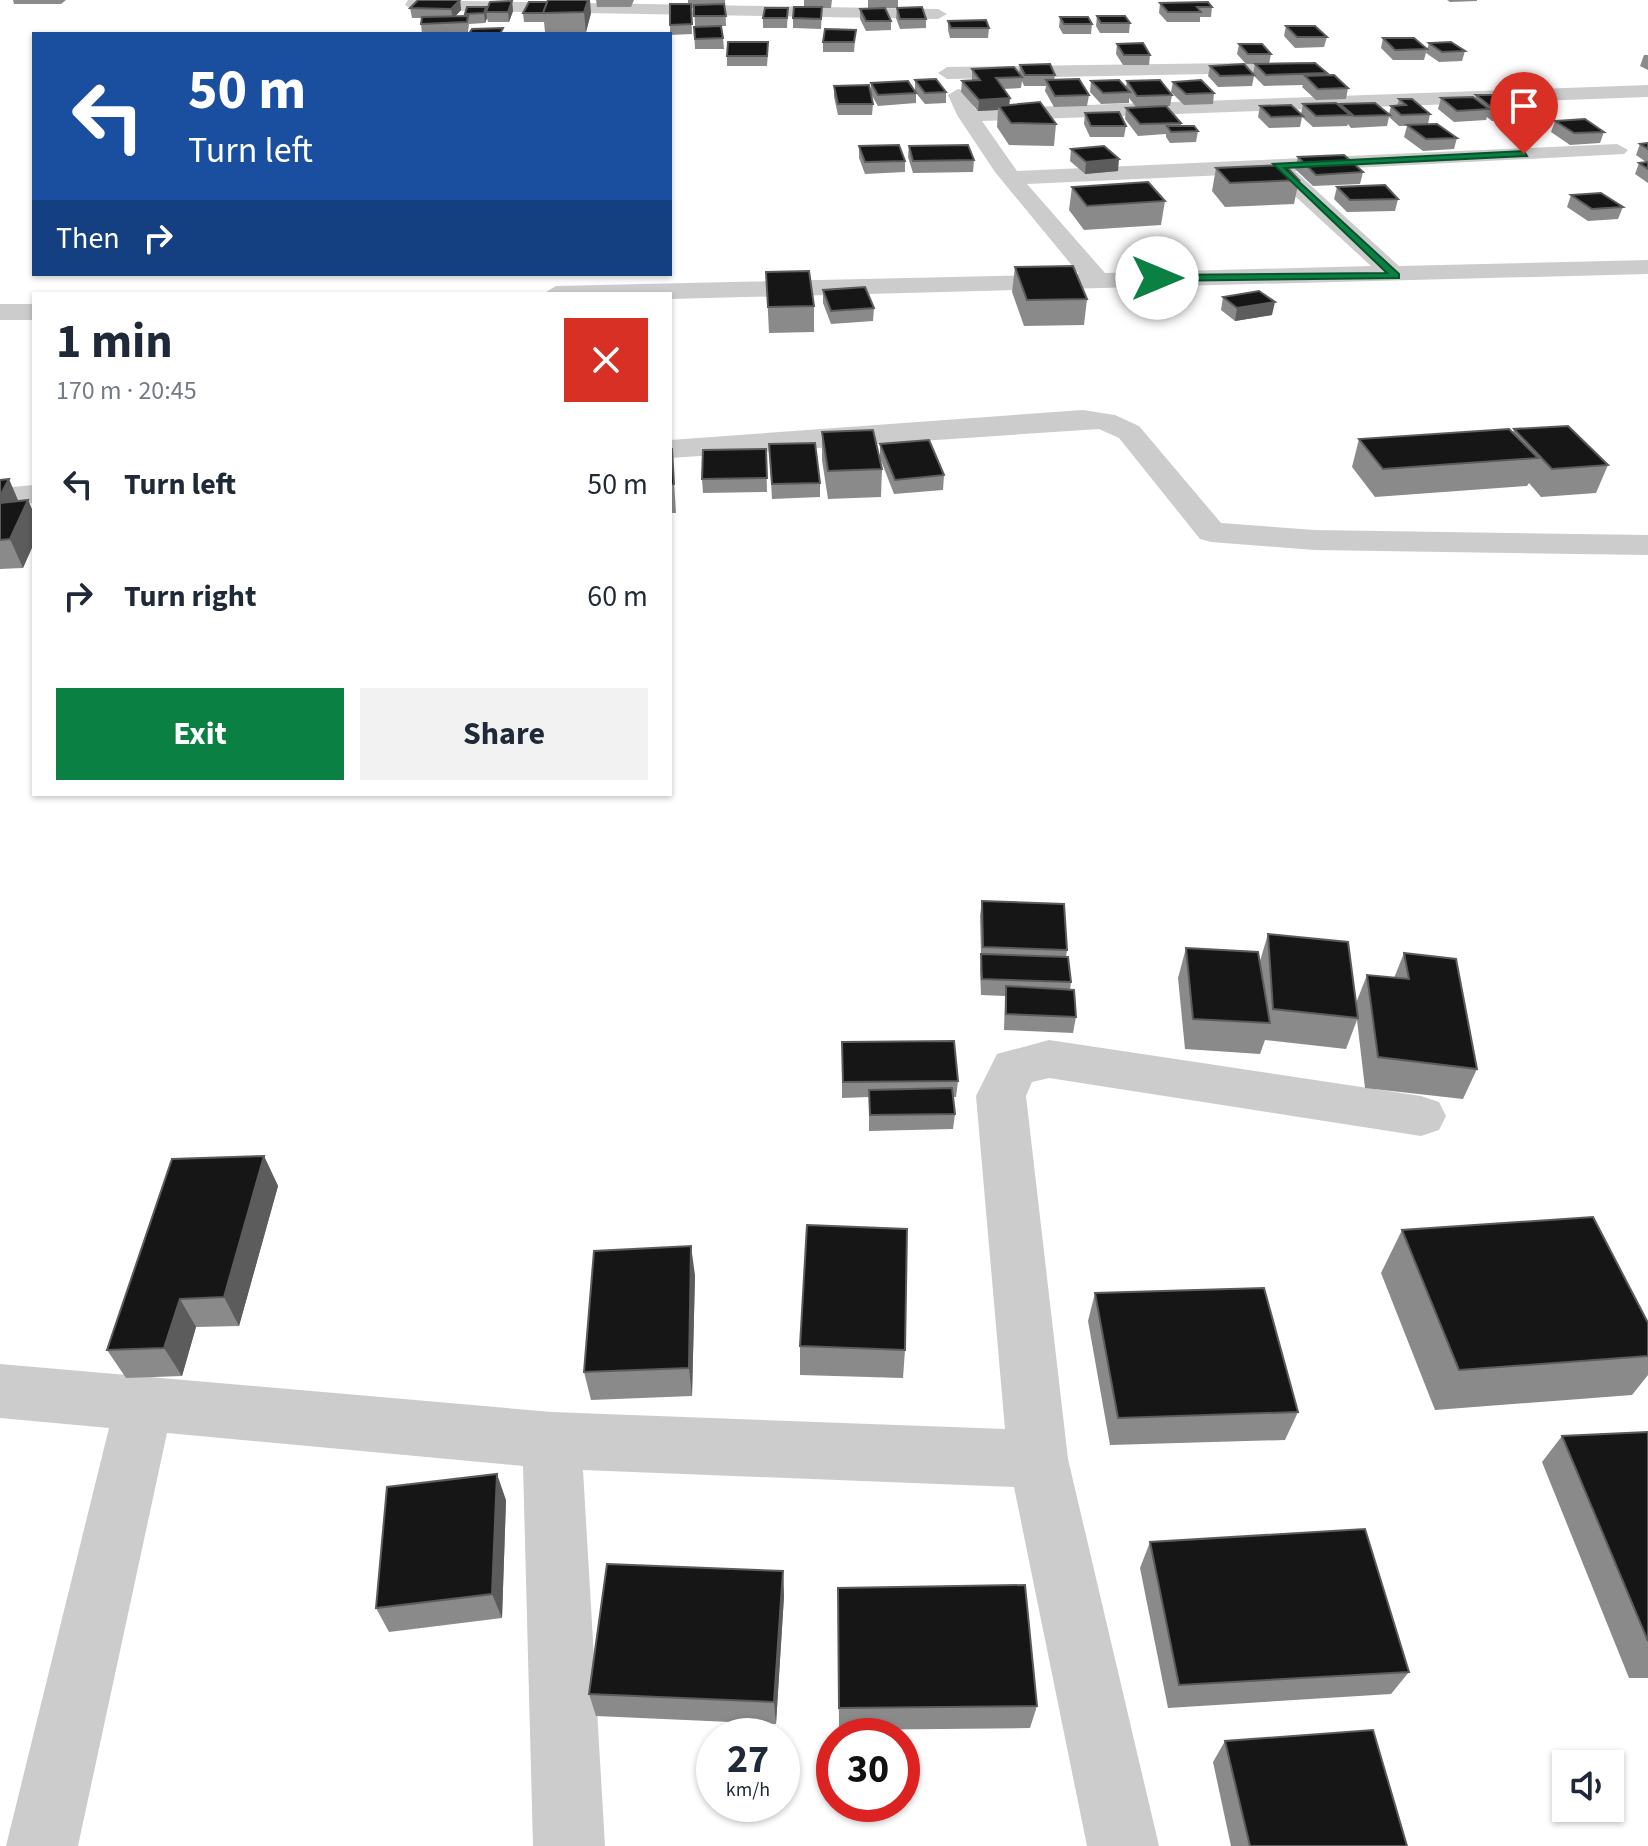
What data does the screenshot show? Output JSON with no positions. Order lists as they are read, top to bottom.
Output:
{
  "page": {
    "turn": ["50 m", "Turn left"],
    "then": "Then",
    "heading": ["1 min", "170 m · 20:45"],
    "list": [
      {
        "name": "Turn left",
        "value": "50 m"
      },
      {
        "name": "Turn right",
        "value": "60 m"
      }
    ],
    "buttons": ["Exit", "Share"],
    "speed": "27 km/h",
    "limit": "30"
  }
}
